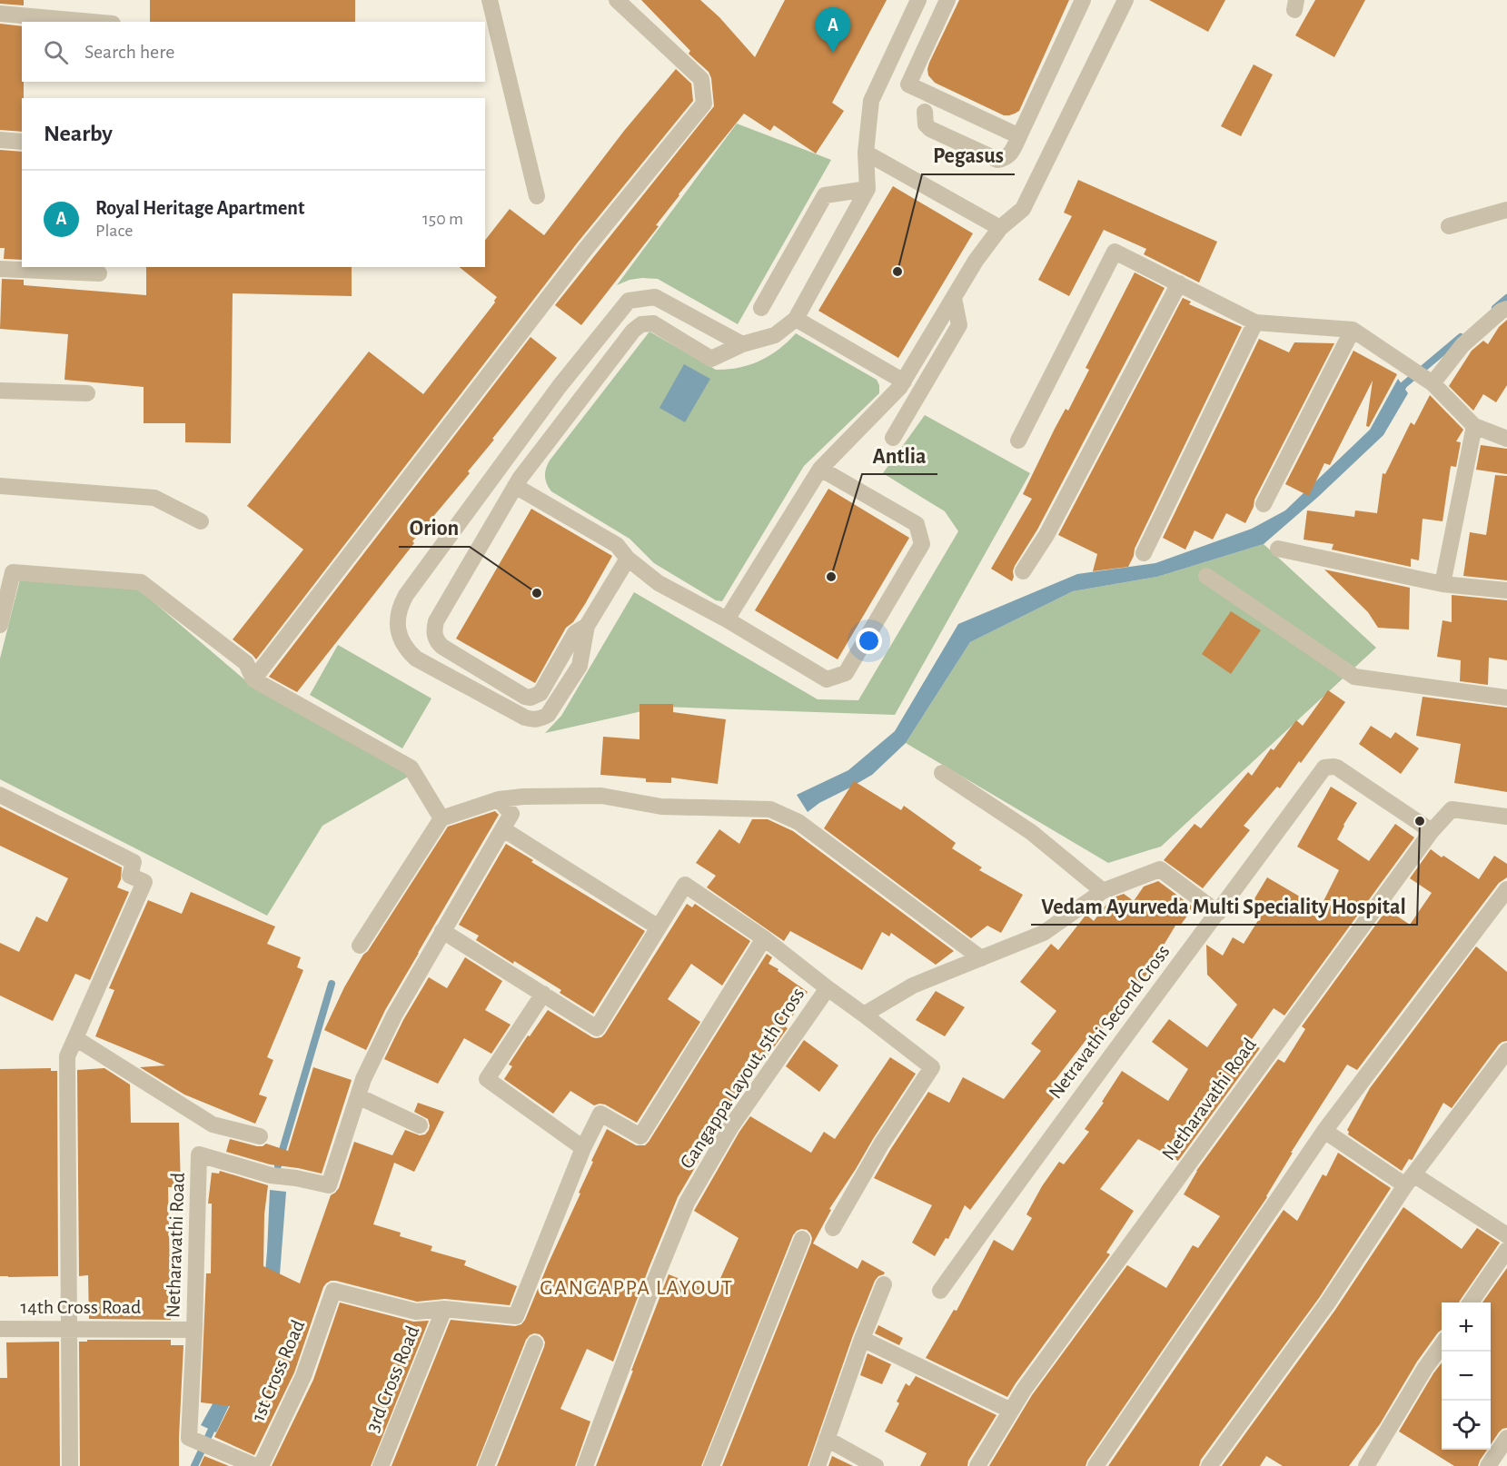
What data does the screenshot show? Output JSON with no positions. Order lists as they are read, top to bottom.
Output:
{
  "streets": {
    "street": [
      "Netravathi Second Cross",
      "Gangappa Layout, 5th Cross",
      "Netharavathi Road",
      "14th Cross Road",
      "1st Cross Road",
      "3rd Cross Road"
    ]
  },
  "crossings": [
    ["Netravathi Second Cross", "Netharavathi Road"],
    ["Netharavathi Road", "14th Cross Road"],
    ["1st Cross Road", "3rd Cross Road"]
  ],
  "districts": ["GANGAPPA LAYOUT"],
  "places": [
    "Pegasus",
    "Antlia",
    "Orion",
    "Vedam Ayurveda Multi Speciality Hospital"
  ],
  "page": {
    "pins": "A",
    "search": "Search here",
    "heading": "Nearby",
    "list": [
      {
        "mark": "A",
        "name": "Royal Heritage Apartment",
        "note": "Place",
        "value": "150 m"
      }
    ],
    "map_buttons": ["+", "−"]
  }
}
